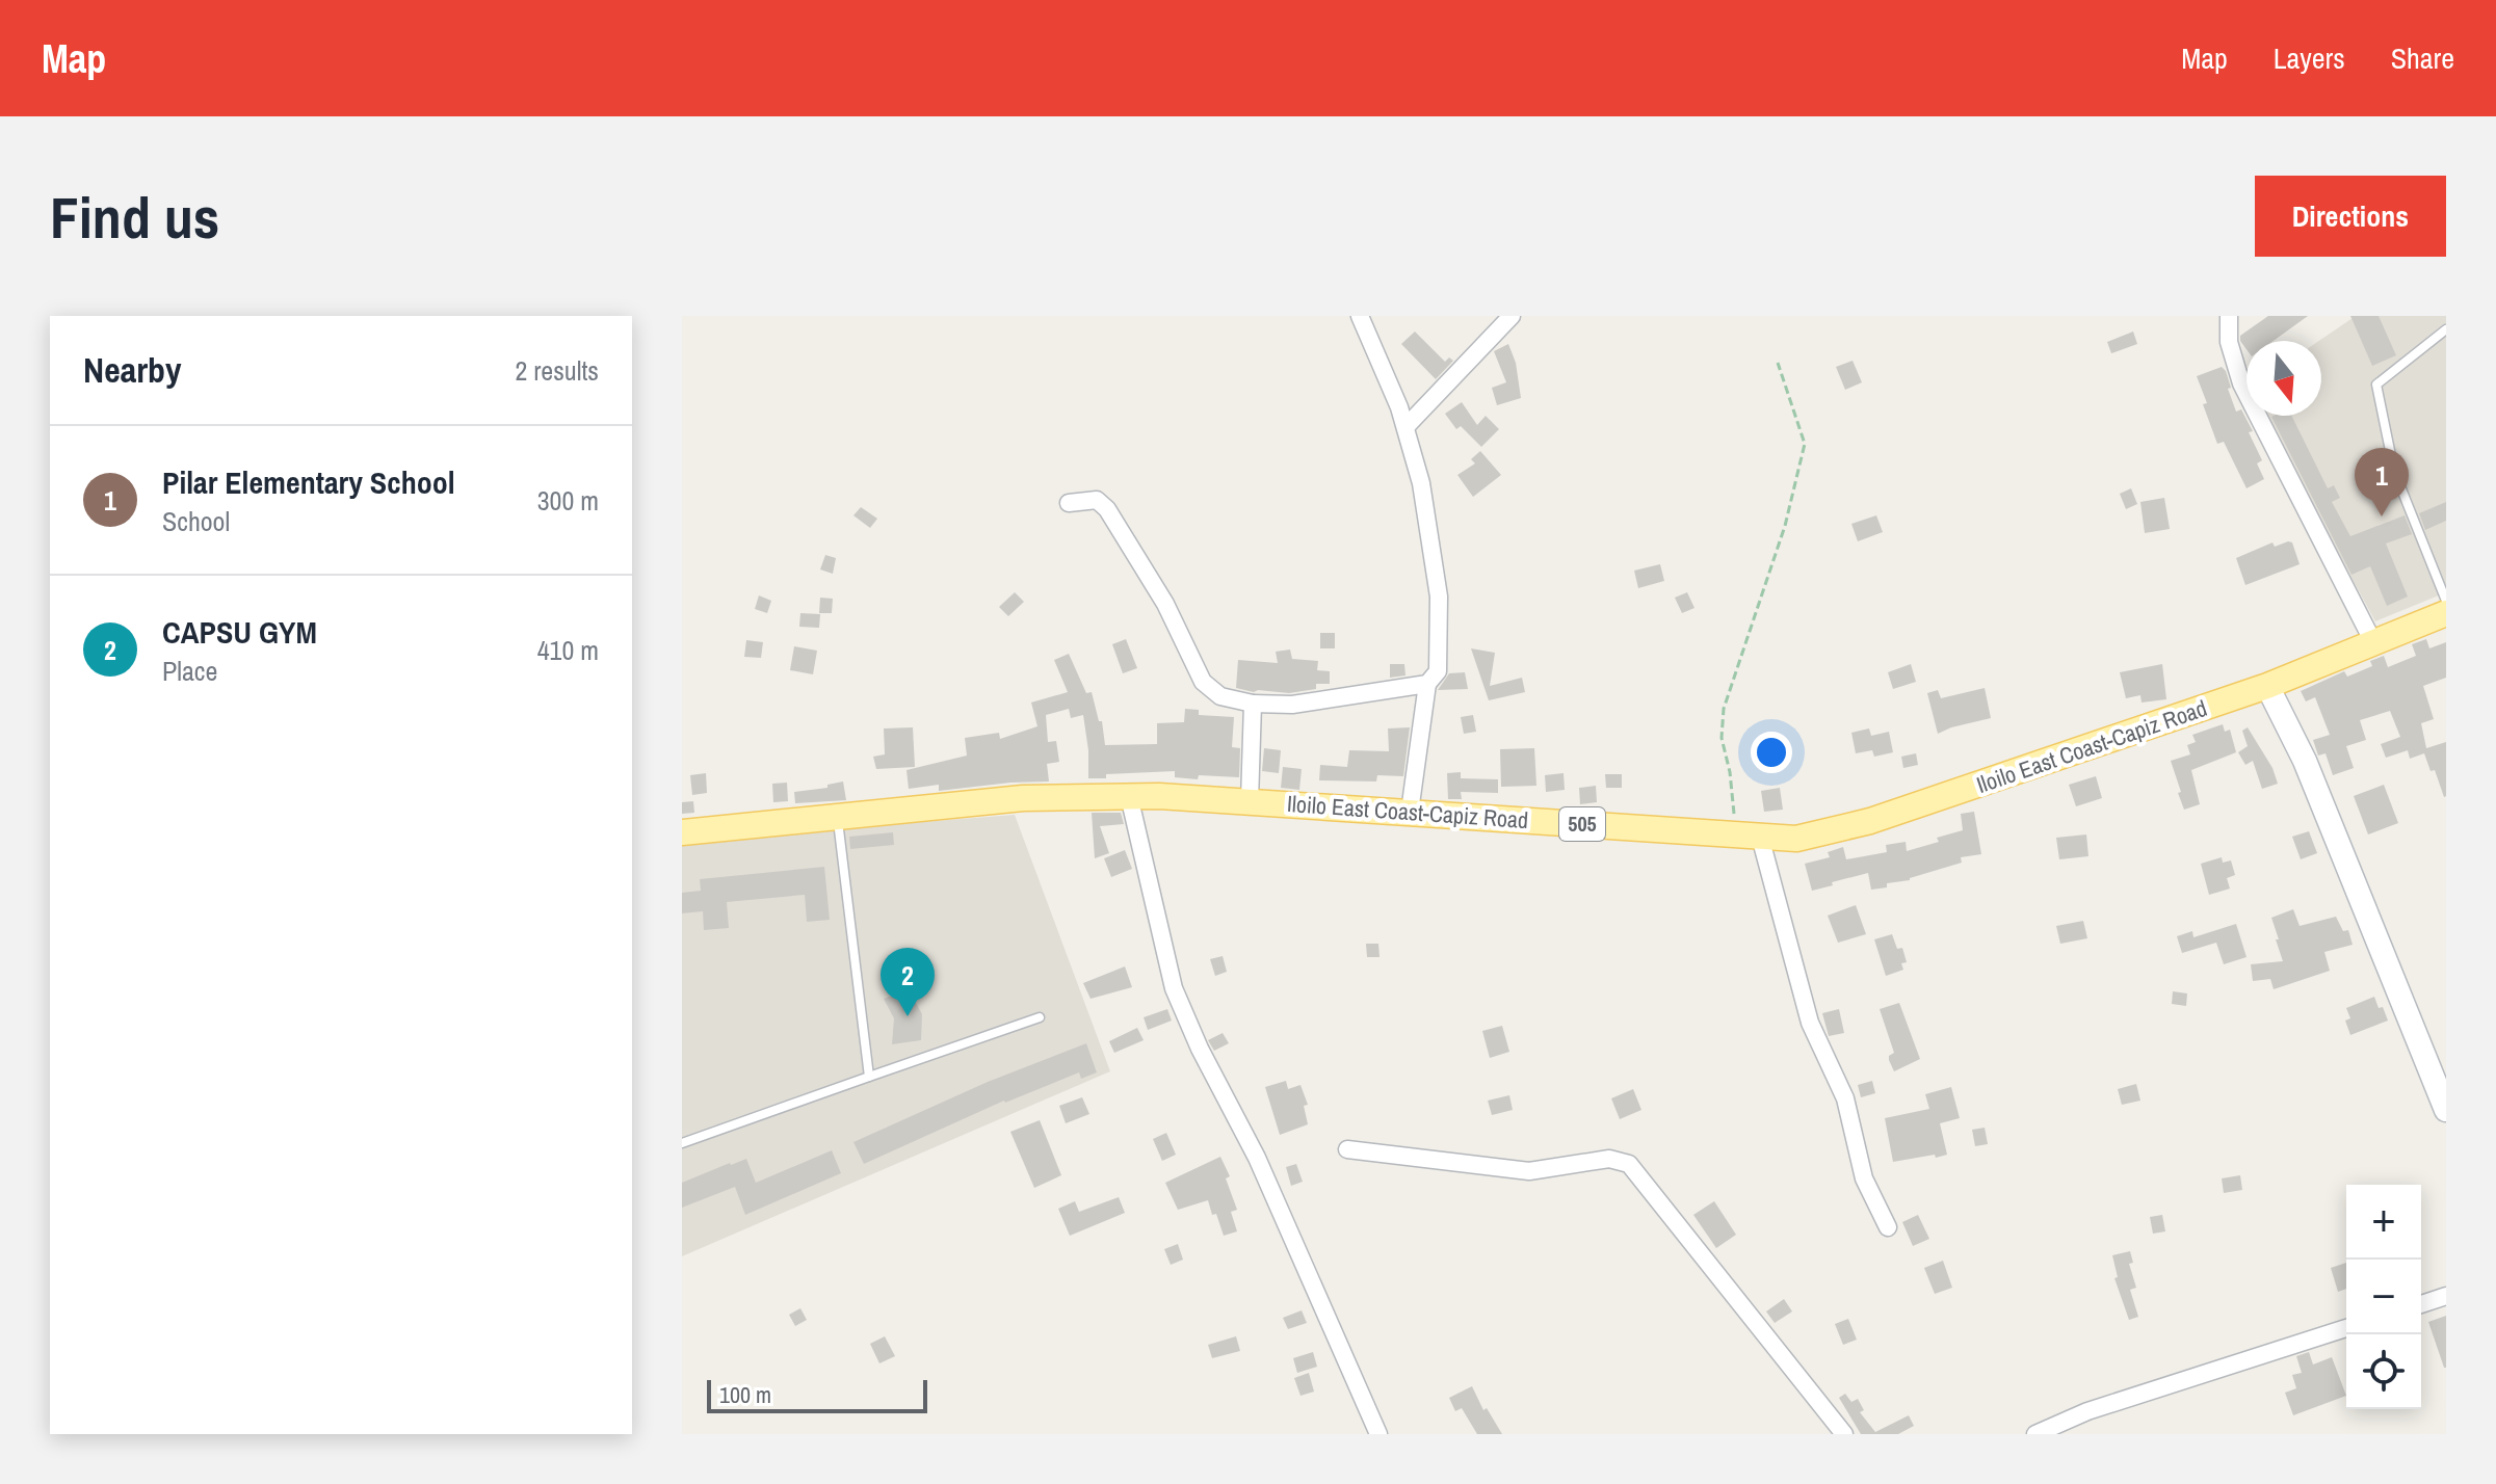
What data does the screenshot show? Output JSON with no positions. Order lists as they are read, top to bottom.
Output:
{
  "streets": {
    "main road": ["Iloilo East Coast-Capiz Road", "505"]
  },
  "scale_bar": "100 m",
  "north": "bottom",
  "page": {
    "header": "Map",
    "nav": ["Map", "Layers", "Share"],
    "buttons": "Directions",
    "title": "Find us",
    "heading": ["Nearby", "2 results"],
    "list": [
      {
        "mark": "1",
        "name": "Pilar Elementary School",
        "note": "School",
        "value": "300 m"
      },
      {
        "mark": "2",
        "name": "CAPSU GYM",
        "note": "Place",
        "value": "410 m"
      }
    ],
    "pins": ["1", "2"],
    "map_buttons": ["+", "−"],
    "scale": "100 m"
  }
}
